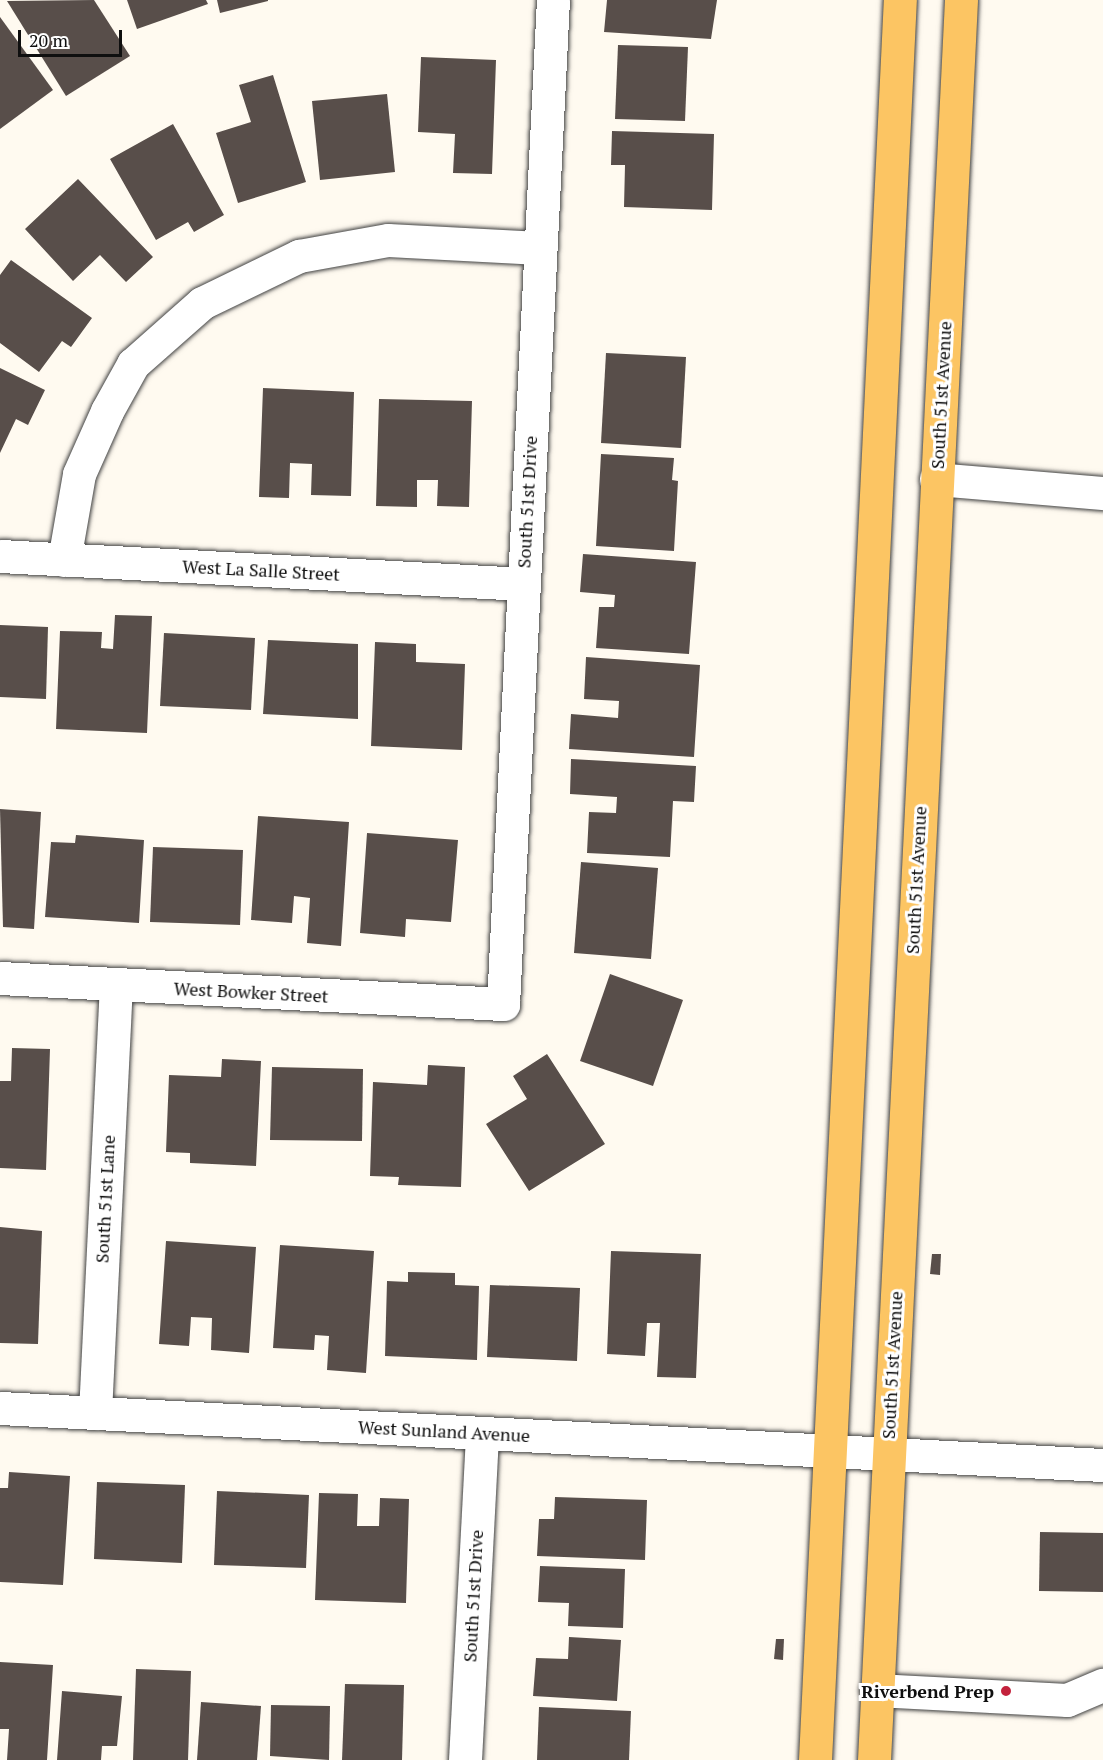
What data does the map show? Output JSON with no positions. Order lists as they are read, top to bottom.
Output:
{
  "streets": {
    "main road": ["South 51st Avenue"],
    "street": [
      "South 51st Drive",
      "West La Salle Street",
      "West Bowker Street",
      "South 51st Lane",
      "West Sunland Avenue"
    ]
  },
  "crossings": [
    ["South 51st Avenue", "West Sunland Avenue"],
    ["South 51st Drive", "West La Salle Street"],
    ["South 51st Drive", "West Bowker Street"],
    ["South 51st Drive", "West Sunland Avenue"],
    ["West Bowker Street", "South 51st Lane"],
    ["South 51st Lane", "West Sunland Avenue"]
  ],
  "places": ["Riverbend Prep"],
  "scale_bar": "20 m"
}
